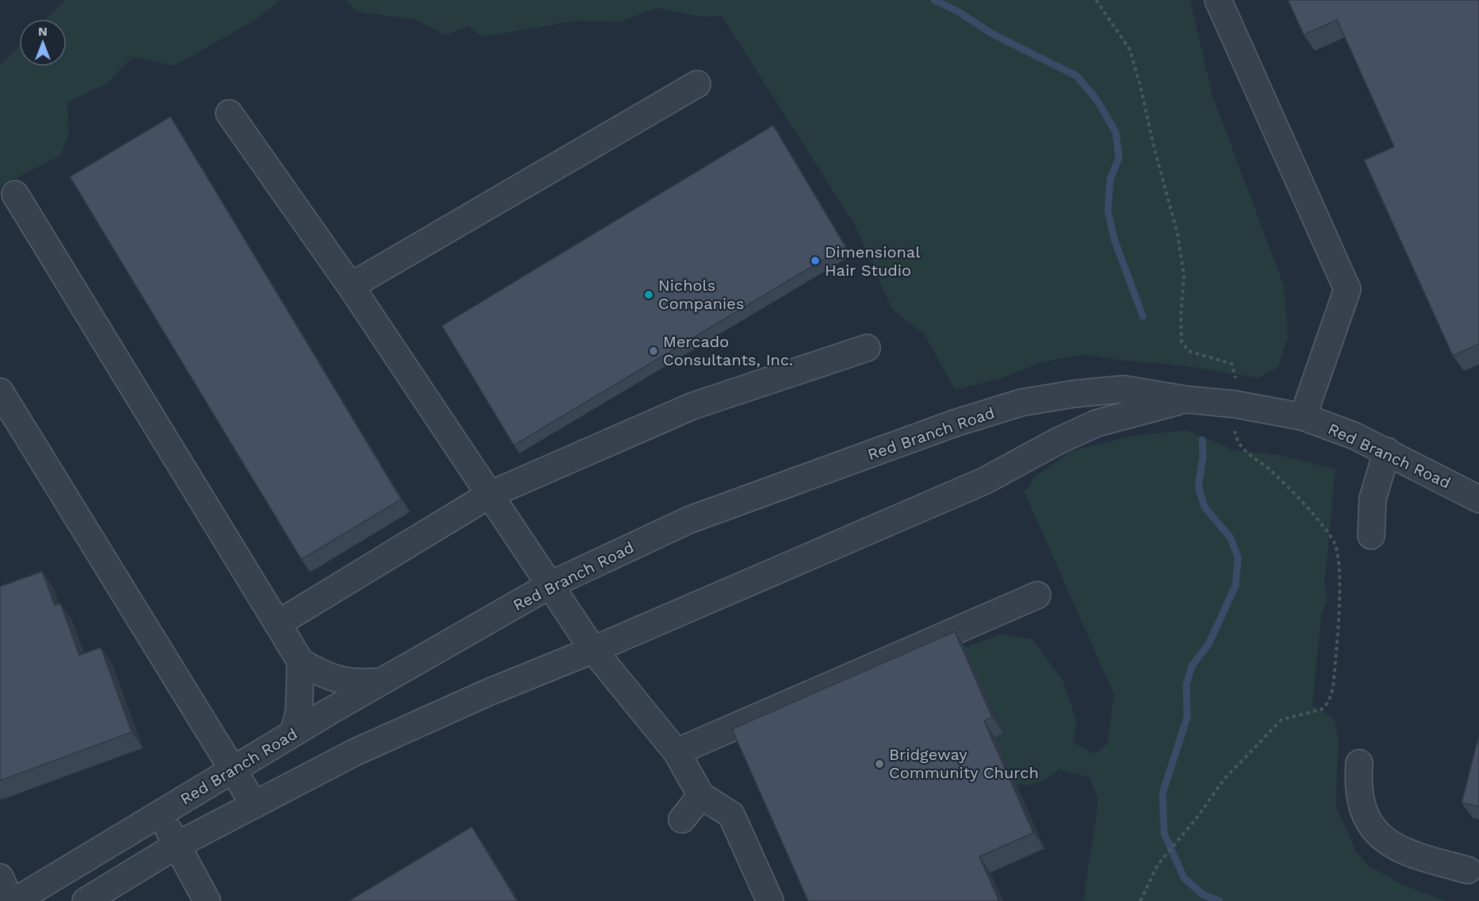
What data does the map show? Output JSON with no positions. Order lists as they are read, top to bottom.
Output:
{
  "streets": {
    "street": ["Red Branch Road"]
  },
  "places": [
    "Dimensional Hair Studio",
    "Nichols Companies",
    "Mercado Consultants, Inc.",
    "Bridgeway Community Church"
  ],
  "north": "top"
}
